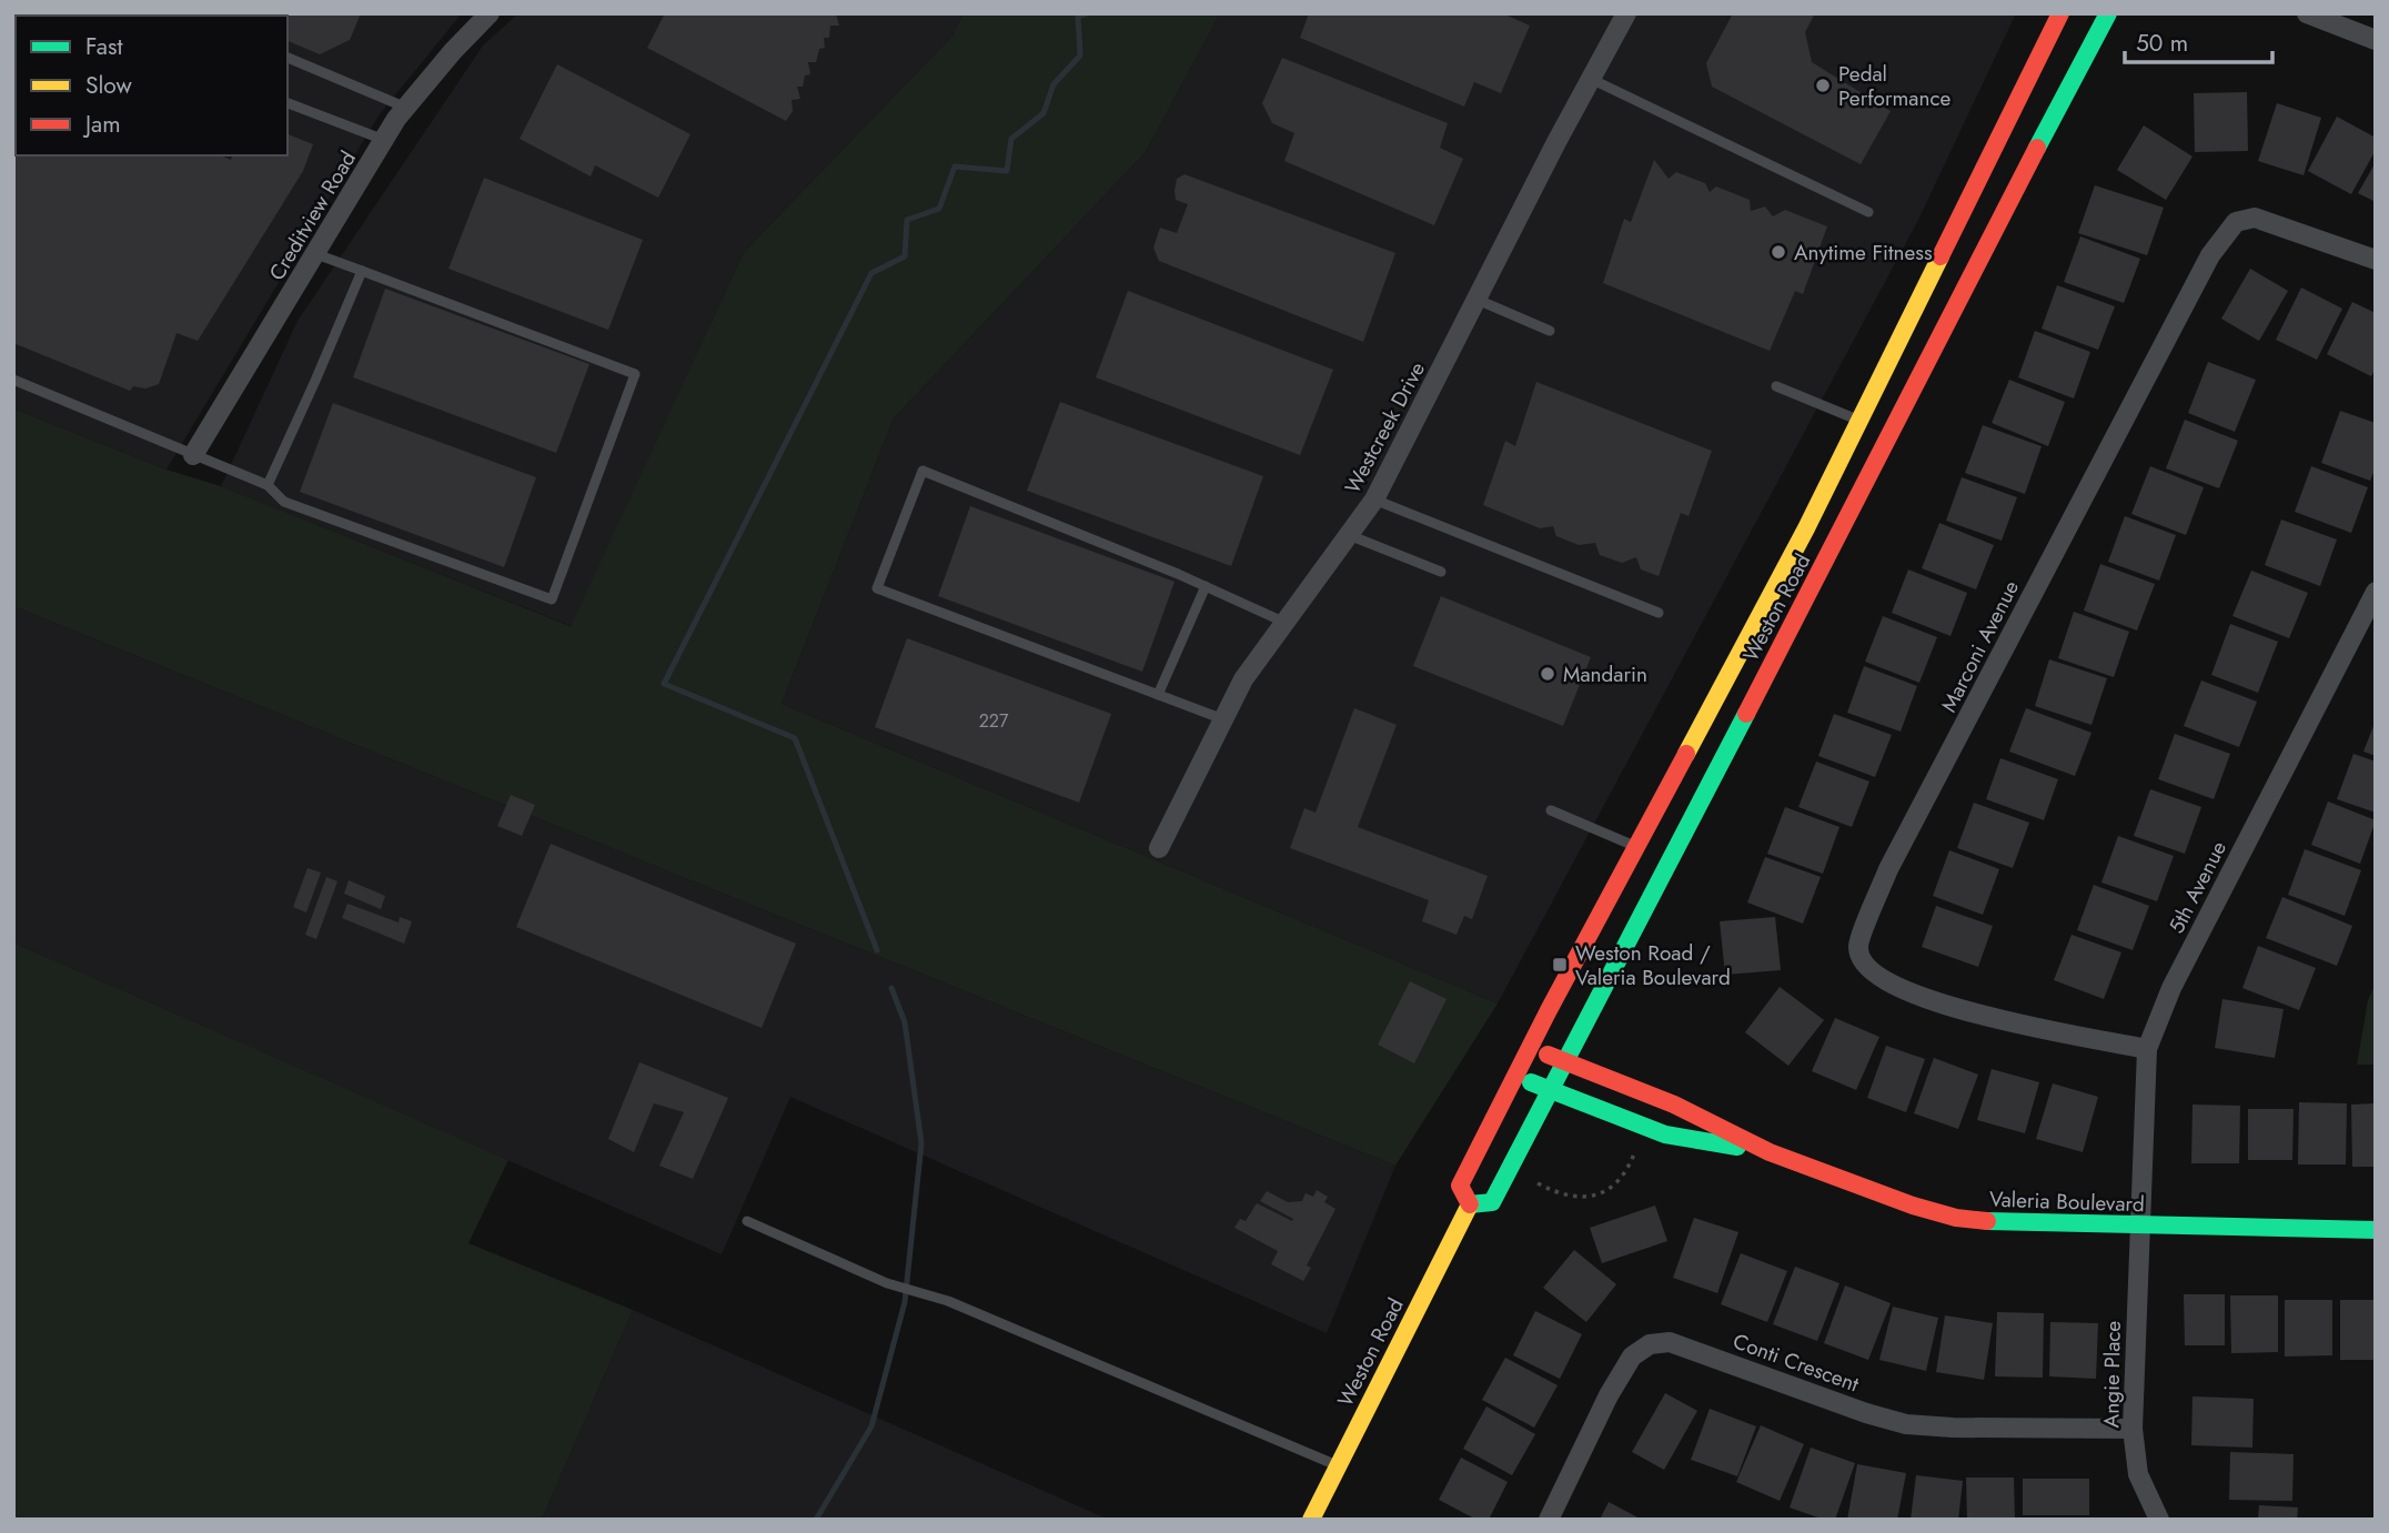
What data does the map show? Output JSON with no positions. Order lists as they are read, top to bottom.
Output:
{
  "streets": {
    "main road": ["Weston Road", "Valeria Boulevard"],
    "street": [
      "Creditview Road",
      "Westcreek Drive",
      "Marconi Avenue",
      "5th Avenue",
      "Conti Crescent",
      "Angie Place"
    ]
  },
  "crossings": [
    ["Weston Road", "Valeria Boulevard"],
    ["Marconi Avenue", "5th Avenue"],
    ["5th Avenue", "Valeria Boulevard"],
    ["5th Avenue", "Angie Place"],
    ["Valeria Boulevard", "Angie Place"],
    ["Conti Crescent", "Angie Place"]
  ],
  "places": {
    "other": ["Pedal Performance", "Anytime Fitness", "Mandarin"],
    "transit": ["Weston Road / Valeria Boulevard"]
  },
  "house_numbers": ["227"],
  "legend": ["Fast", "Slow", "Jam"],
  "scale_bar": "50 m"
}
